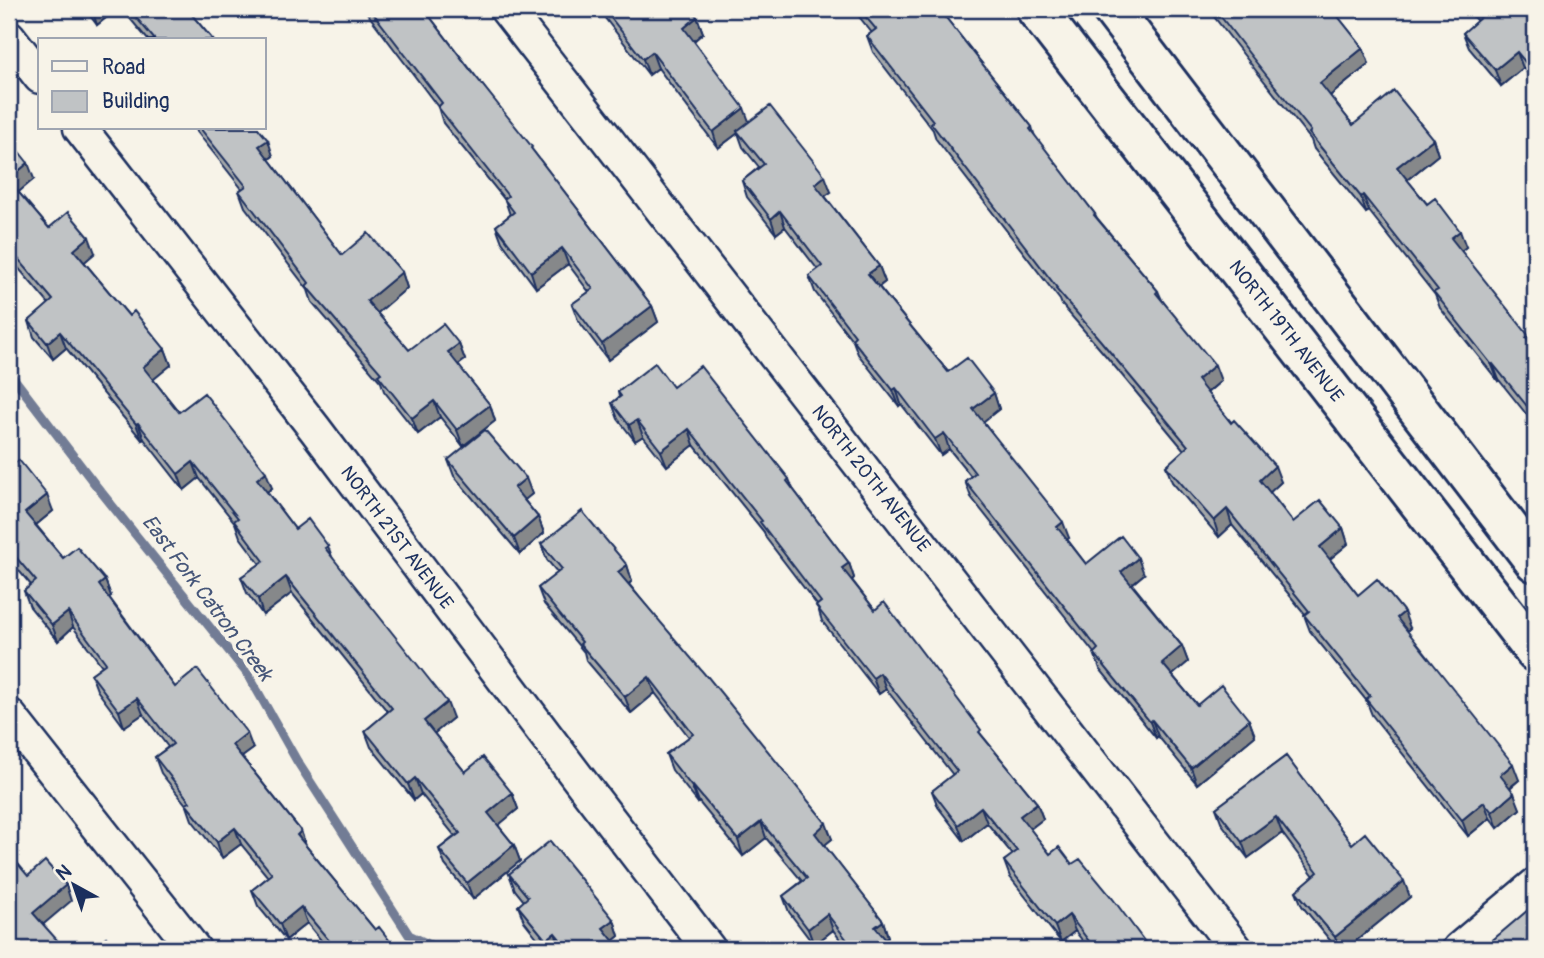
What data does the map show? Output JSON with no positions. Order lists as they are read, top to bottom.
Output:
{
  "streets": {
    "main road": ["NORTH 19TH AVENUE"],
    "street": ["NORTH 20TH AVENUE", "NORTH 21ST AVENUE"]
  },
  "water": ["East Fork Catron Creek"],
  "legend": ["Road", "Building"],
  "north": "top left"
}
